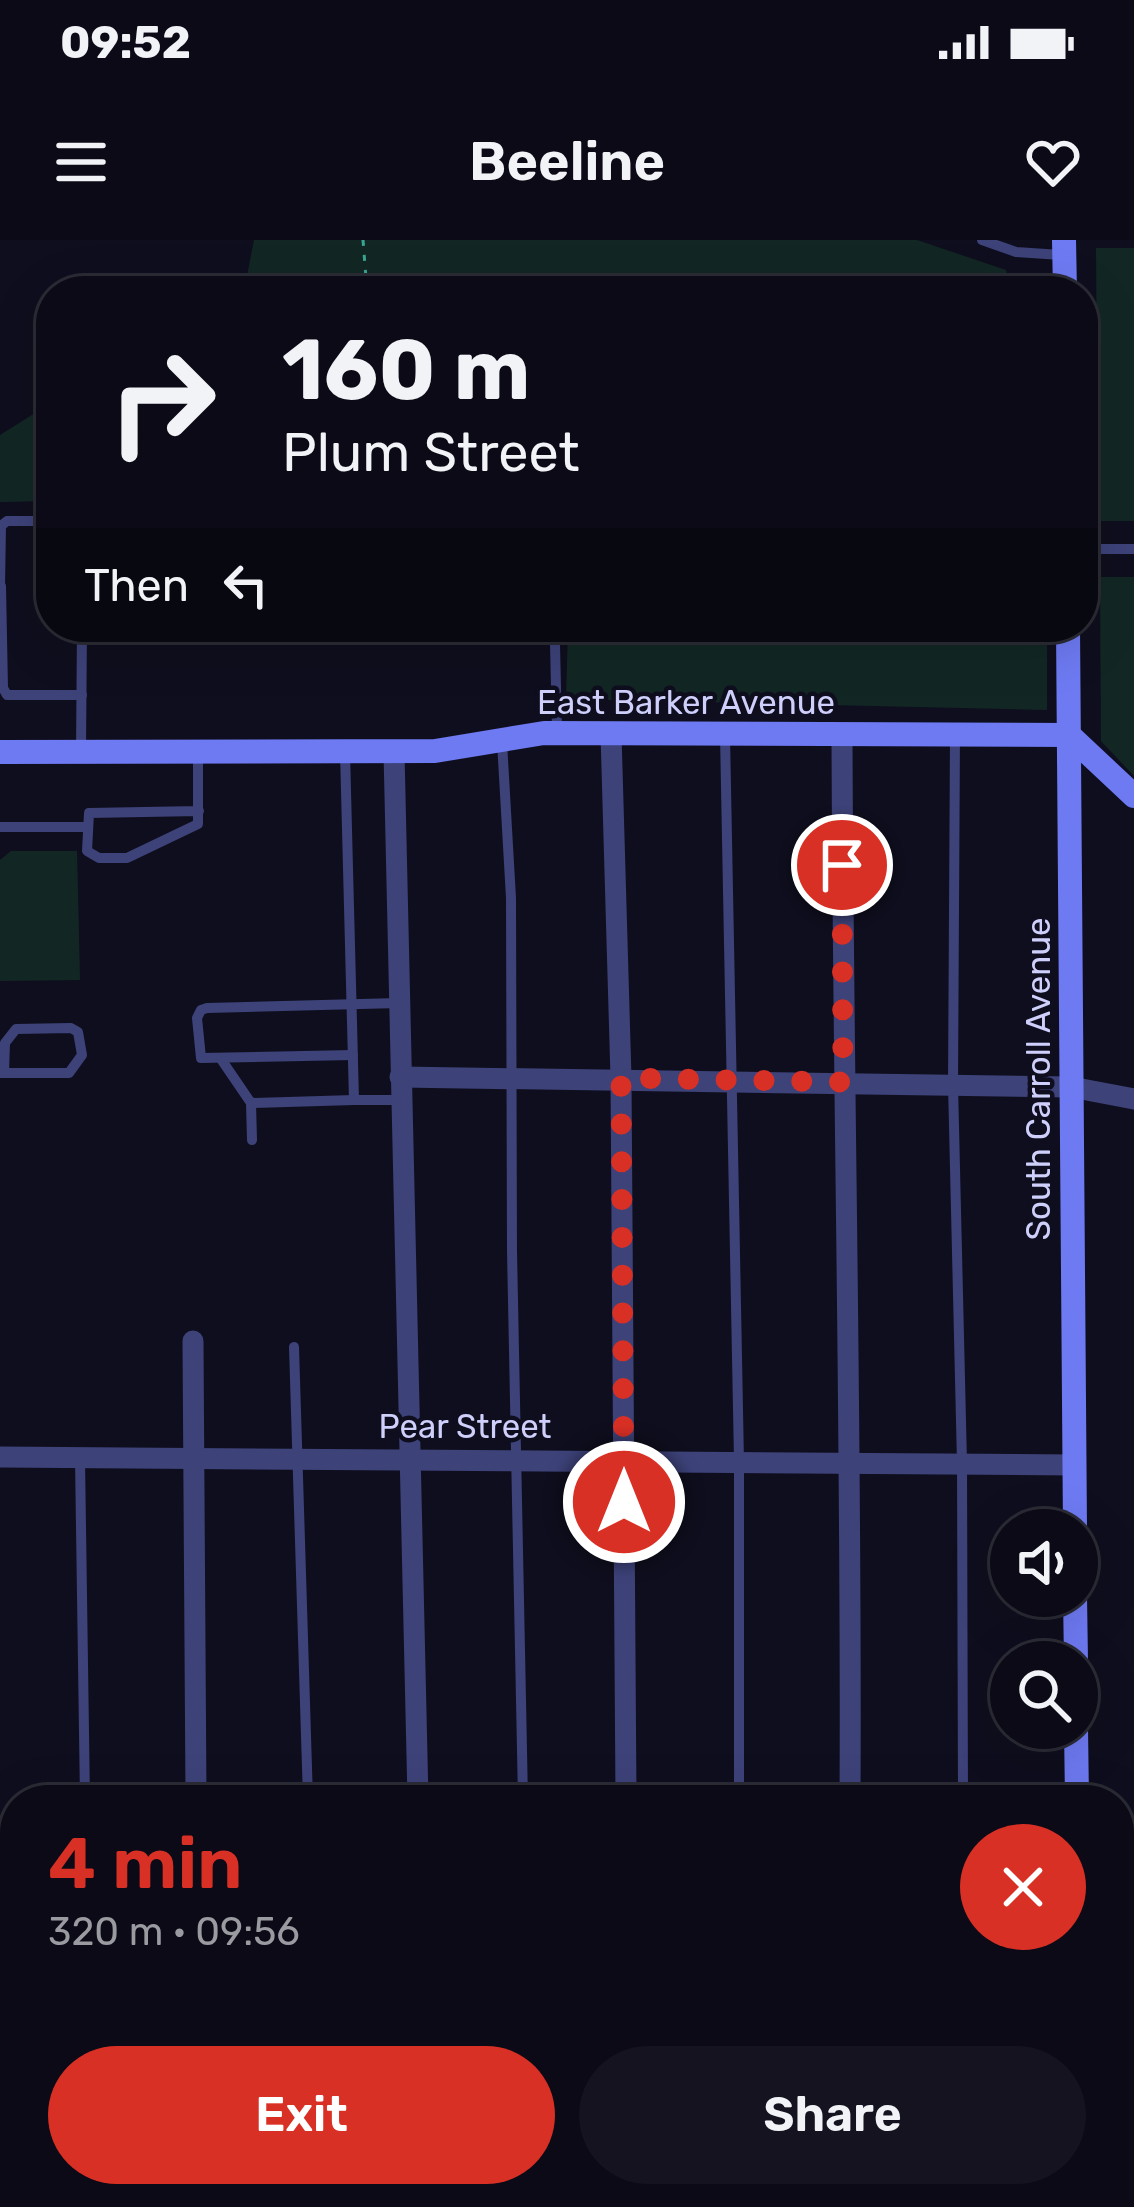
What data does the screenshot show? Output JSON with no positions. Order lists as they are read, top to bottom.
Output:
{
  "streets": {
    "street": ["East Barker Avenue", "South Carroll Avenue", "Pear Street"]
  },
  "crossings": [
    ["East Barker Avenue", "South Carroll Avenue"],
    ["South Carroll Avenue", "Pear Street"]
  ],
  "page": {
    "status": "09:52",
    "header": "Beeline",
    "turn": ["160 m", "Plum Street"],
    "then": "Then",
    "heading": ["4 min", "320 m · 09:56"],
    "buttons": ["Exit", "Share"]
  }
}
